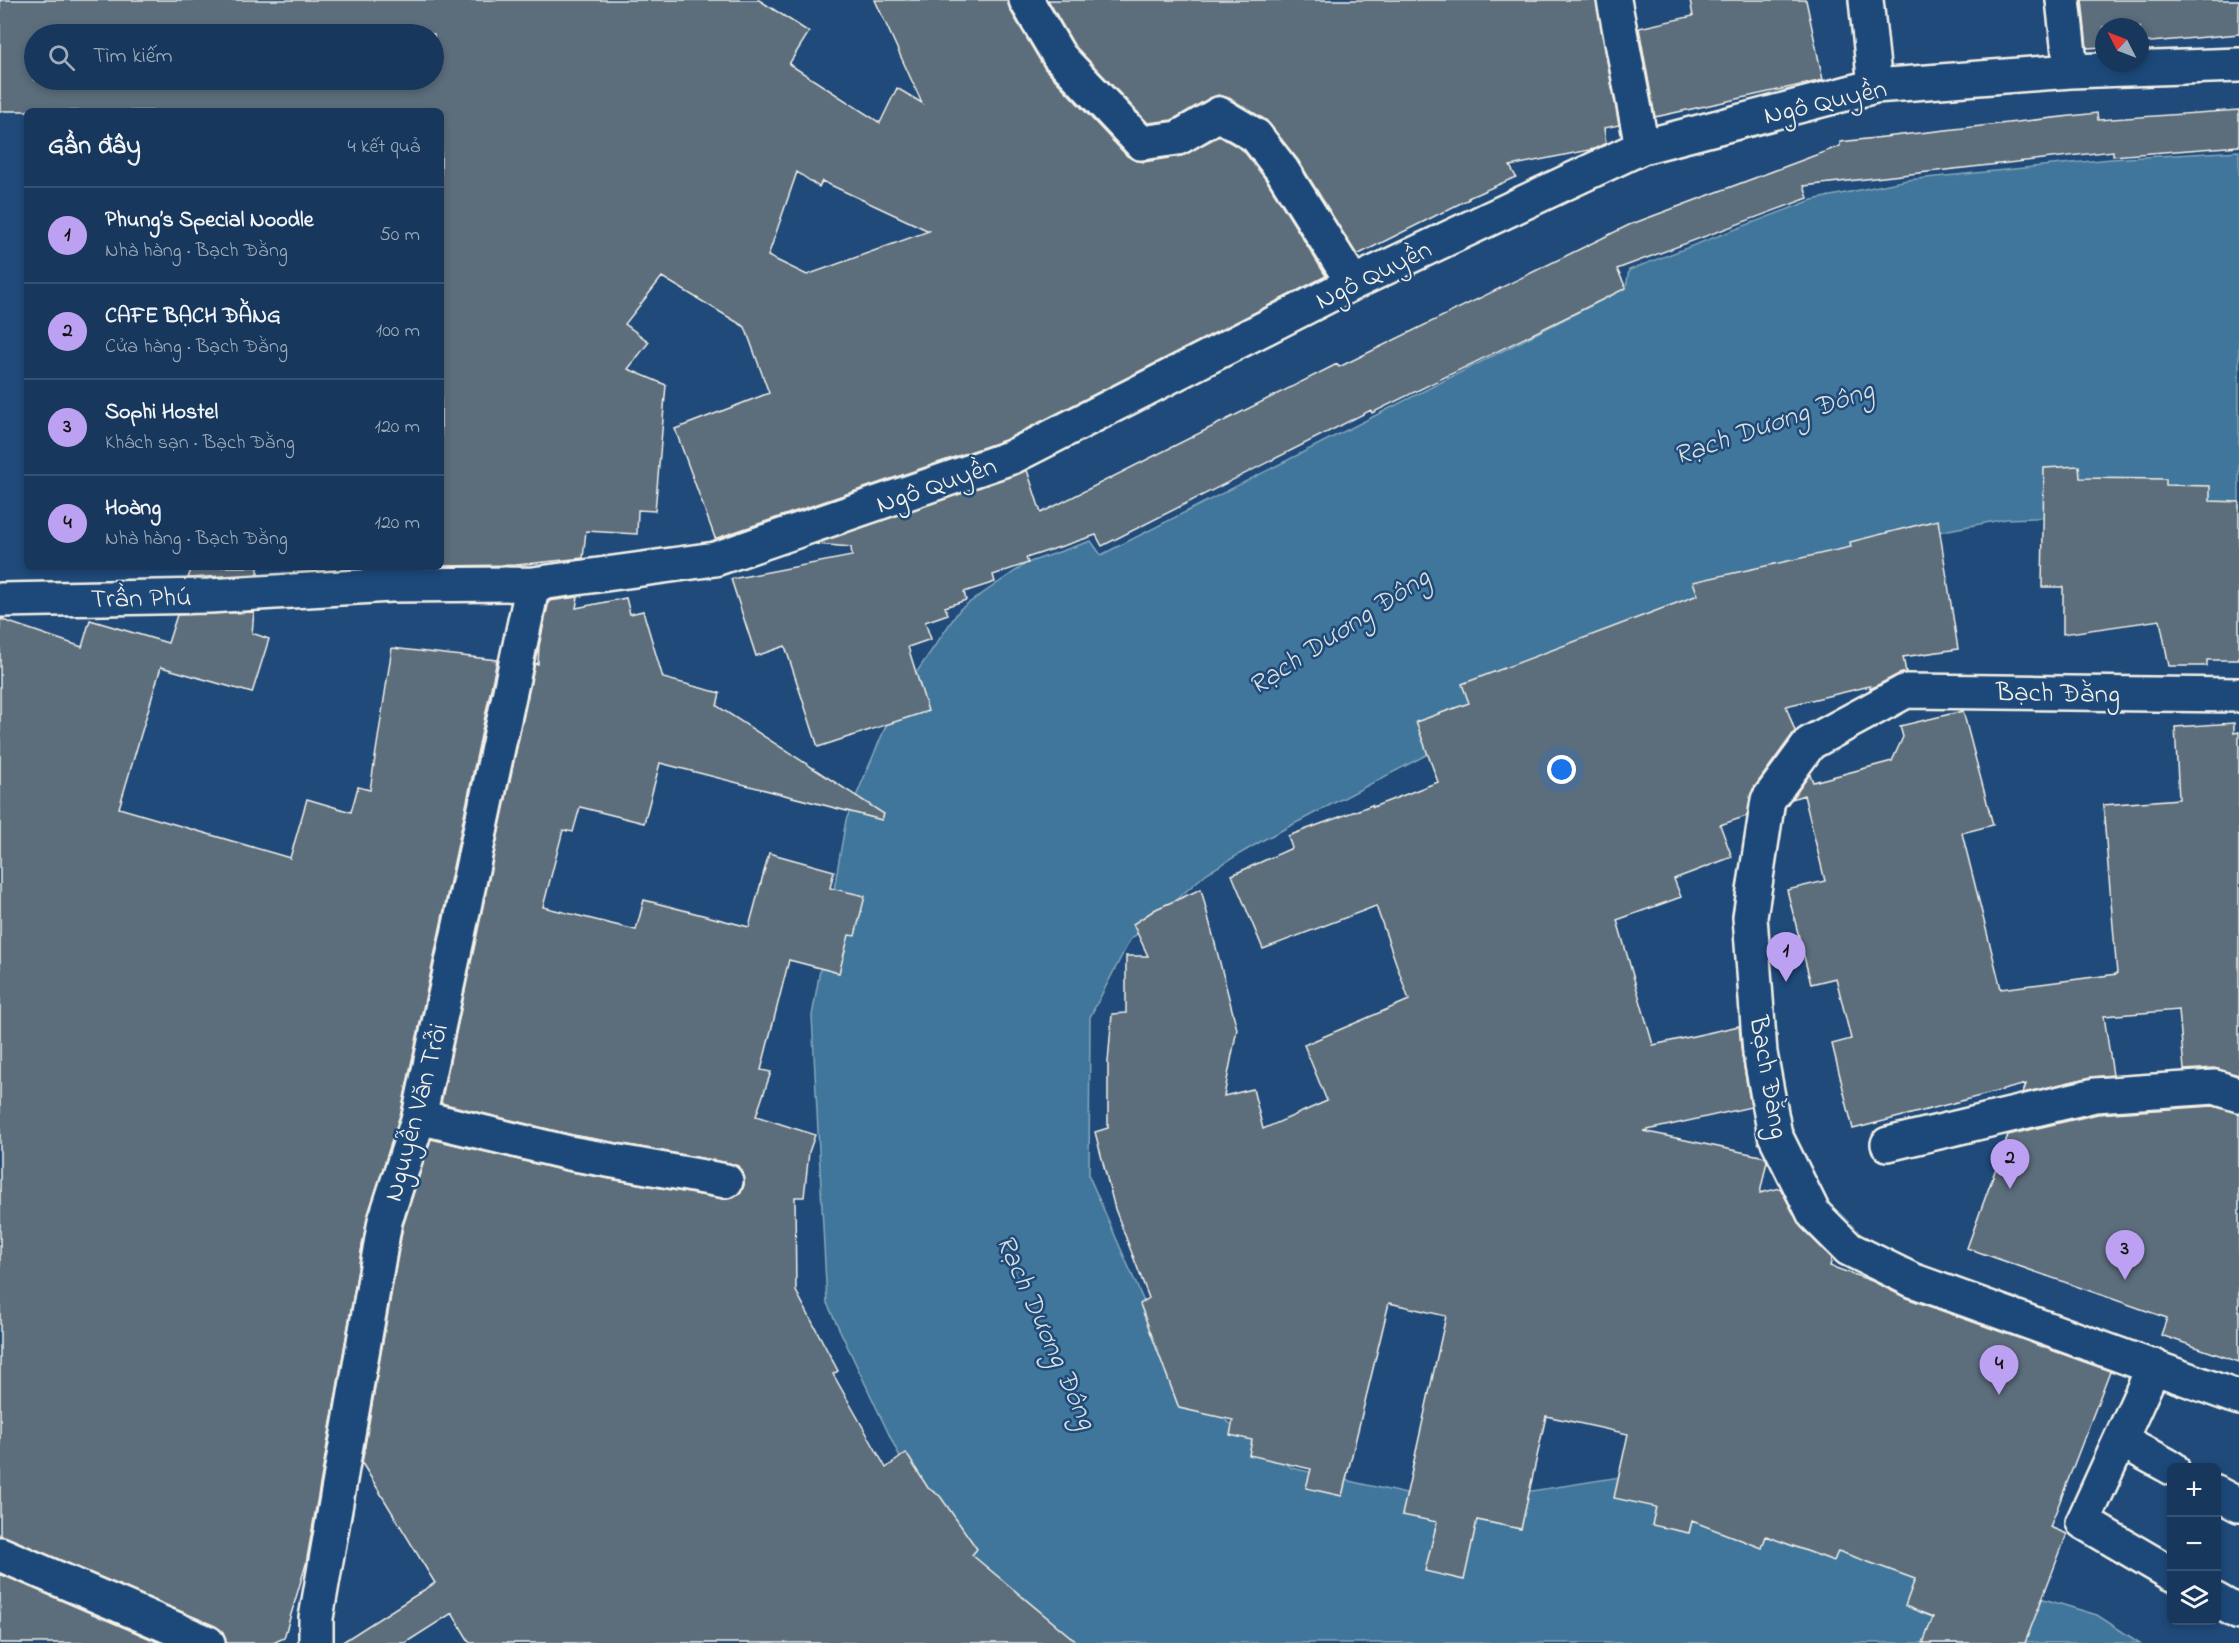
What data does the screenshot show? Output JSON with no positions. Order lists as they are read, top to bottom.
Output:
{
  "streets": {
    "street": [
      "Ngô Quyền",
      "Trần Phú",
      "Bạch Đằng",
      "Nguyễn Văn Trỗi"
    ]
  },
  "crossings": [
    ["Ngô Quyền", "Trần Phú"],
    ["Ngô Quyền", "Nguyễn Văn Trỗi"],
    ["Trần Phú", "Nguyễn Văn Trỗi"]
  ],
  "water": ["Rạch Dương Đông"],
  "north": "top left",
  "page": {
    "search": "Tìm kiếm",
    "heading": ["Gần đây", "4 kết quả"],
    "list": [
      {
        "mark": "1",
        "name": "Phung’s Special Noodle",
        "note": "Nhà hàng · Bạch Đằng",
        "value": "50 m"
      },
      {
        "mark": "2",
        "name": "CAFE BẠCH ĐẰNG",
        "note": "Cửa hàng · Bạch Đằng",
        "value": "100 m"
      },
      {
        "mark": "3",
        "name": "Sophi Hostel",
        "note": "Khách sạn · Bạch Đằng",
        "value": "120 m"
      },
      {
        "mark": "4",
        "name": "Hoàng",
        "note": "Nhà hàng · Bạch Đằng",
        "value": "120 m"
      }
    ],
    "pins": [
      "1",
      "2",
      "3",
      "4"
    ],
    "map_buttons": ["+", "−"]
  }
}
